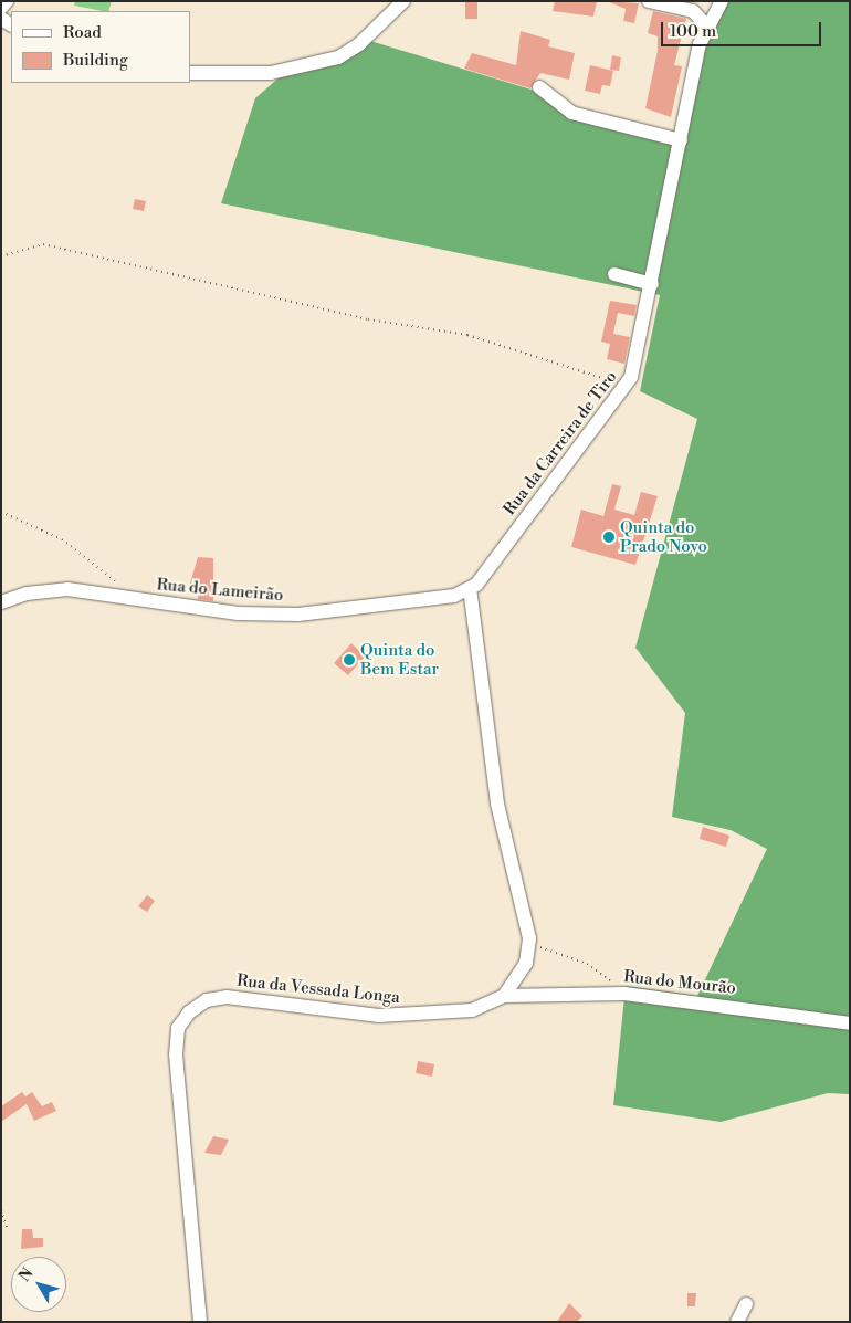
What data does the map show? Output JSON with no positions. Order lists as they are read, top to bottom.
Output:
{
  "streets": {
    "street": [
      "Rua da Carreira de Tiro",
      "Rua do Lameirão",
      "Rua do Mourão",
      "Rua da Vessada Longa"
    ]
  },
  "crossings": [
    ["Rua da Carreira de Tiro", "Rua do Lameirão"],
    ["Rua da Carreira de Tiro", "Rua da Vessada Longa"],
    ["Rua do Lameirão", "Rua da Vessada Longa"],
    ["Rua do Mourão", "Rua da Vessada Longa"]
  ],
  "places": ["Quinta do Prado Novo", "Quinta do Bem Estar"],
  "legend": ["Road", "Building"],
  "scale_bar": "100 m",
  "north": "top left"
}
